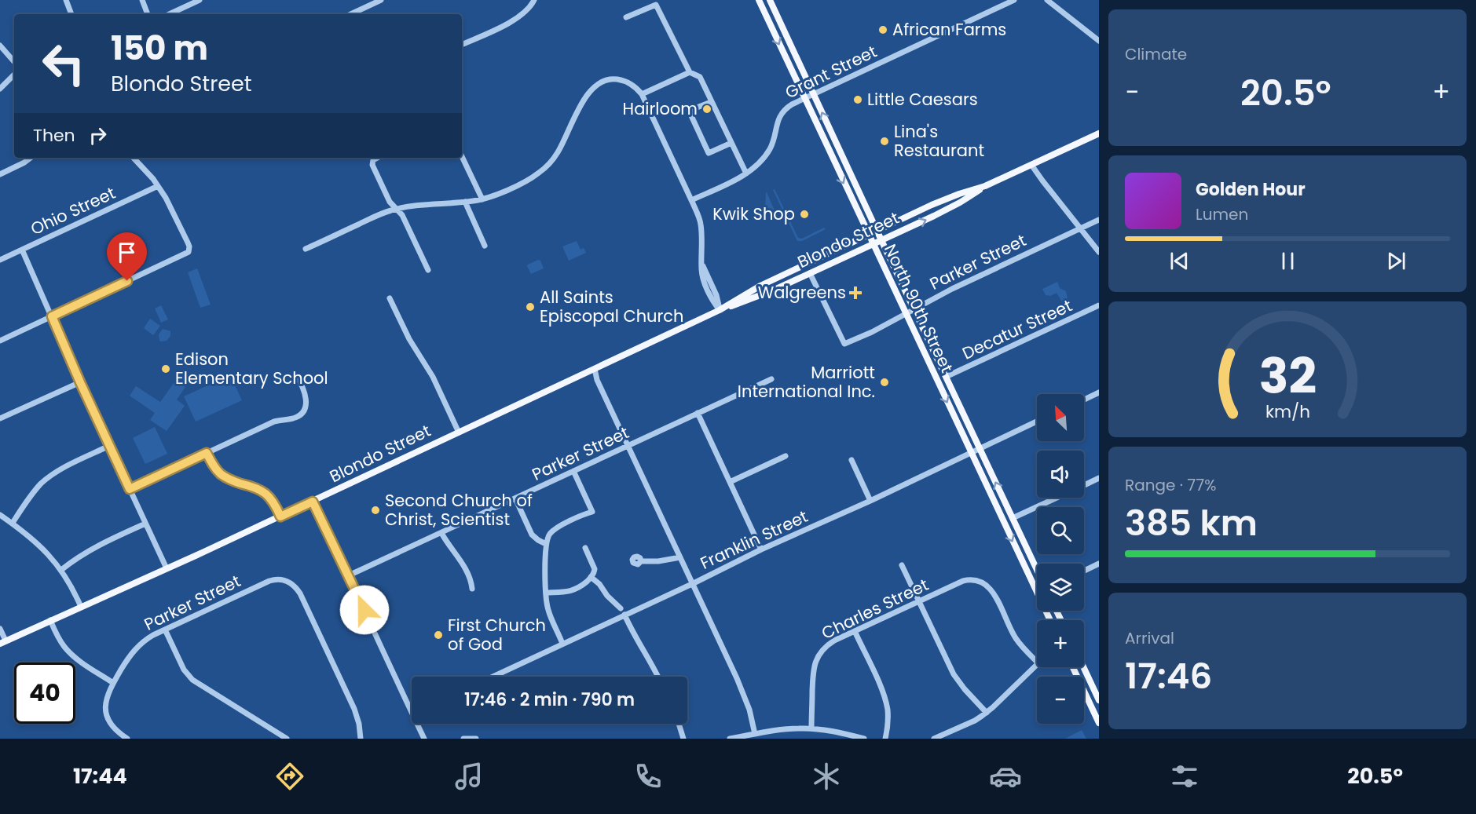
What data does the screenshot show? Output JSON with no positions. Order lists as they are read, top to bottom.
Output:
{
  "streets": {
    "main road": ["Blondo Street", "North 90th Street"],
    "street": [
      "Grant Street",
      "Ohio Street",
      "Parker Street",
      "Decatur Street",
      "Franklin Street",
      "Charles Street"
    ]
  },
  "crossings": [
    ["Grant Street", "North 90th Street"],
    ["Blondo Street", "Parker Street"],
    ["Blondo Street", "North 90th Street"],
    ["Parker Street", "North 90th Street"],
    ["North 90th Street", "Decatur Street"],
    ["North 90th Street", "Franklin Street"]
  ],
  "places": {
    "other": [
      "African Farms",
      "Little Caesars",
      "Hairloom",
      "Lina's Restaurant",
      "Kwik Shop",
      "All Saints Episcopal Church",
      "Edison Elementary School",
      "Marriott International Inc.",
      "Second Church of Christ, Scientist",
      "First Church of God"
    ],
    "health": ["Walgreens"]
  },
  "north": "top left",
  "page": {
    "tile": [
      "Climate",
      ["Range · 77%", "385 km"],
      ["Arrival", "17:46"]
    ],
    "turn": ["150 m", "Blondo Street"],
    "heat": ["−", "20.5°", "+"],
    "then": "Then",
    "song": ["Golden Hour", "Lumen"],
    "map_buttons": ["+", "−"],
    "limit": "40",
    "trip": "17:46 · 2 min · 790 m",
    "tabs": ["17:44", "20.5°"],
    "gauge": ["32", "km/h"]
  }
}
